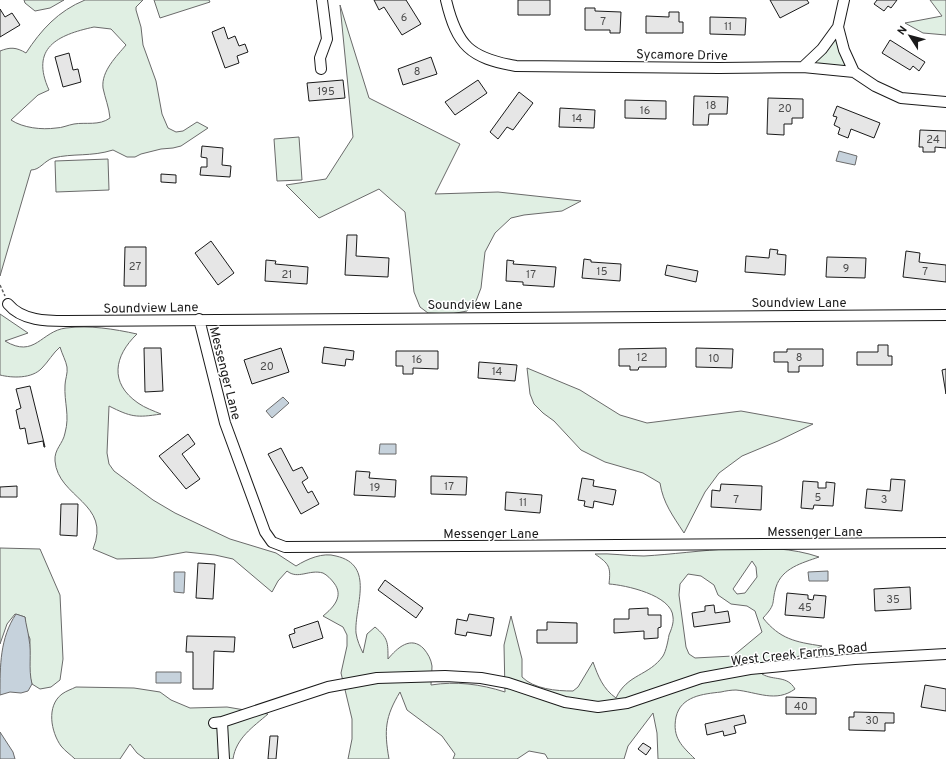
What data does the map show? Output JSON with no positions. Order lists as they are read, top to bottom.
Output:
{
  "streets": {
    "street": [
      "Sycamore Drive",
      "Soundview Lane",
      "Messenger Lane",
      "West Creek Farms Road"
    ]
  },
  "crossings": [
    ["Soundview Lane", "Messenger Lane"]
  ],
  "house_numbers": [
    "6",
    "7",
    "11",
    "8",
    "195",
    "18",
    "20",
    "16",
    "14",
    "24",
    "27",
    "9",
    "15",
    "7",
    "21",
    "17",
    "12",
    "8",
    "10",
    "16",
    "20",
    "14",
    "17",
    "19",
    "5",
    "7",
    "3",
    "11",
    "35",
    "45",
    "40",
    "30"
  ],
  "north": "top left"
}
